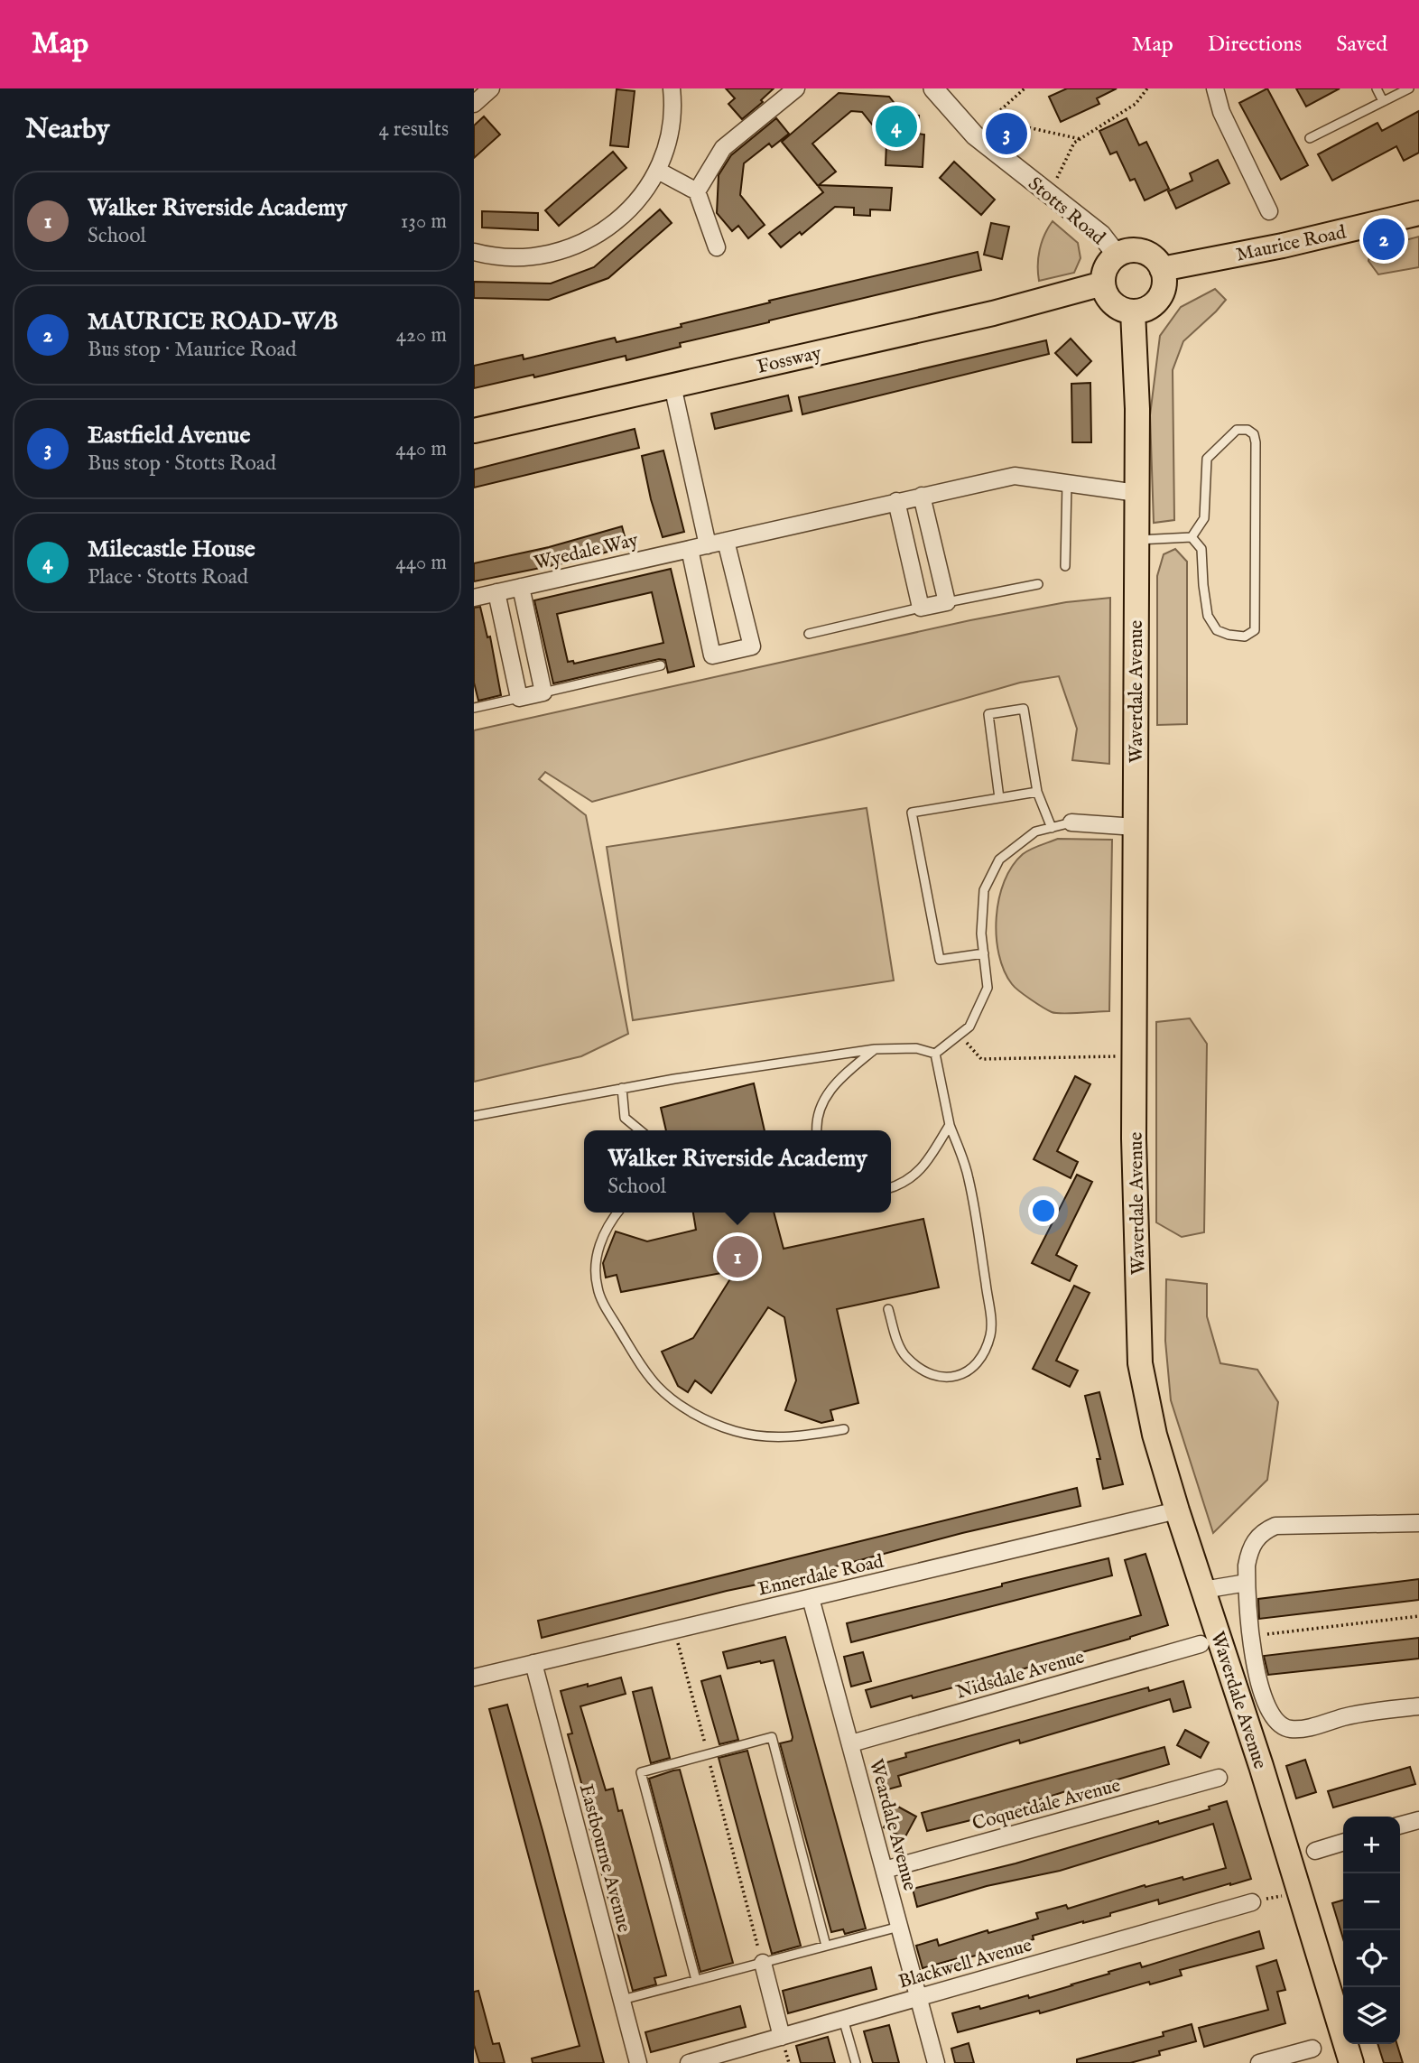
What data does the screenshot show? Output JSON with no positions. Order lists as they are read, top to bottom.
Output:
{
  "streets": {
    "main road": ["Maurice Road", "Fossway", "Waverdale Avenue"],
    "street": [
      "Stotts Road",
      "Wyedale Way",
      "Ennerdale Road",
      "Nidsdale Avenue",
      "Coquetdale Avenue",
      "Weardale Avenue",
      "Eastbourne Avenue",
      "Blackwell Avenue"
    ]
  },
  "crossings": [
    ["Stotts Road", "Maurice Road"],
    ["Stotts Road", "Fossway"],
    ["Stotts Road", "Waverdale Avenue"],
    ["Maurice Road", "Fossway"],
    ["Maurice Road", "Waverdale Avenue"],
    ["Fossway", "Waverdale Avenue"],
    ["Wyedale Way", "Waverdale Avenue"],
    ["Waverdale Avenue", "Ennerdale Road"],
    ["Ennerdale Road", "Weardale Avenue"],
    ["Ennerdale Road", "Eastbourne Avenue"],
    ["Nidsdale Avenue", "Weardale Avenue"],
    ["Coquetdale Avenue", "Weardale Avenue"],
    ["Weardale Avenue", "Blackwell Avenue"]
  ],
  "page": {
    "header": "Map",
    "nav": ["Map", "Directions", "Saved"],
    "heading": ["Nearby", "4 results"],
    "pins": [
      "4",
      "3",
      "2",
      "1"
    ],
    "list": [
      {
        "mark": "1",
        "name": "Walker Riverside Academy",
        "note": "School",
        "value": "130 m"
      },
      {
        "mark": "2",
        "name": "MAURICE ROAD-W/B",
        "note": "Bus stop · Maurice Road",
        "value": "420 m"
      },
      {
        "mark": "3",
        "name": "Eastfield Avenue",
        "note": "Bus stop · Stotts Road",
        "value": "440 m"
      },
      {
        "mark": "4",
        "name": "Milecastle House",
        "note": "Place · Stotts Road",
        "value": "440 m"
      }
    ],
    "popup": ["Walker Riverside Academy", "School"],
    "map_buttons": ["+", "−"]
  }
}
